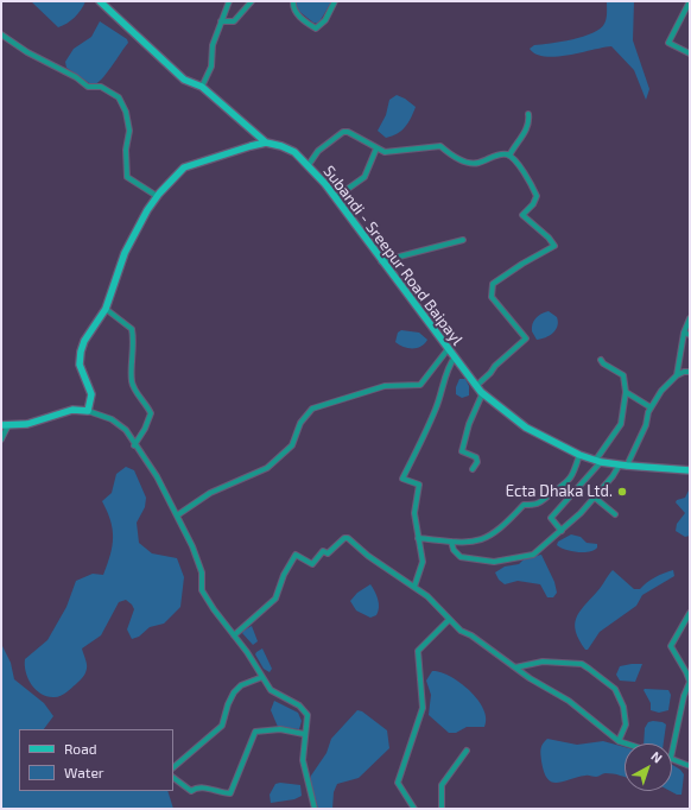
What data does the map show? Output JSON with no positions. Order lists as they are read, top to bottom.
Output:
{
  "streets": {
    "street": ["Subandi - Sreepur Road Baipayl"]
  },
  "places": ["Ecta Dhaka Ltd."],
  "legend": ["Road", "Water"],
  "north": "top right"
}
